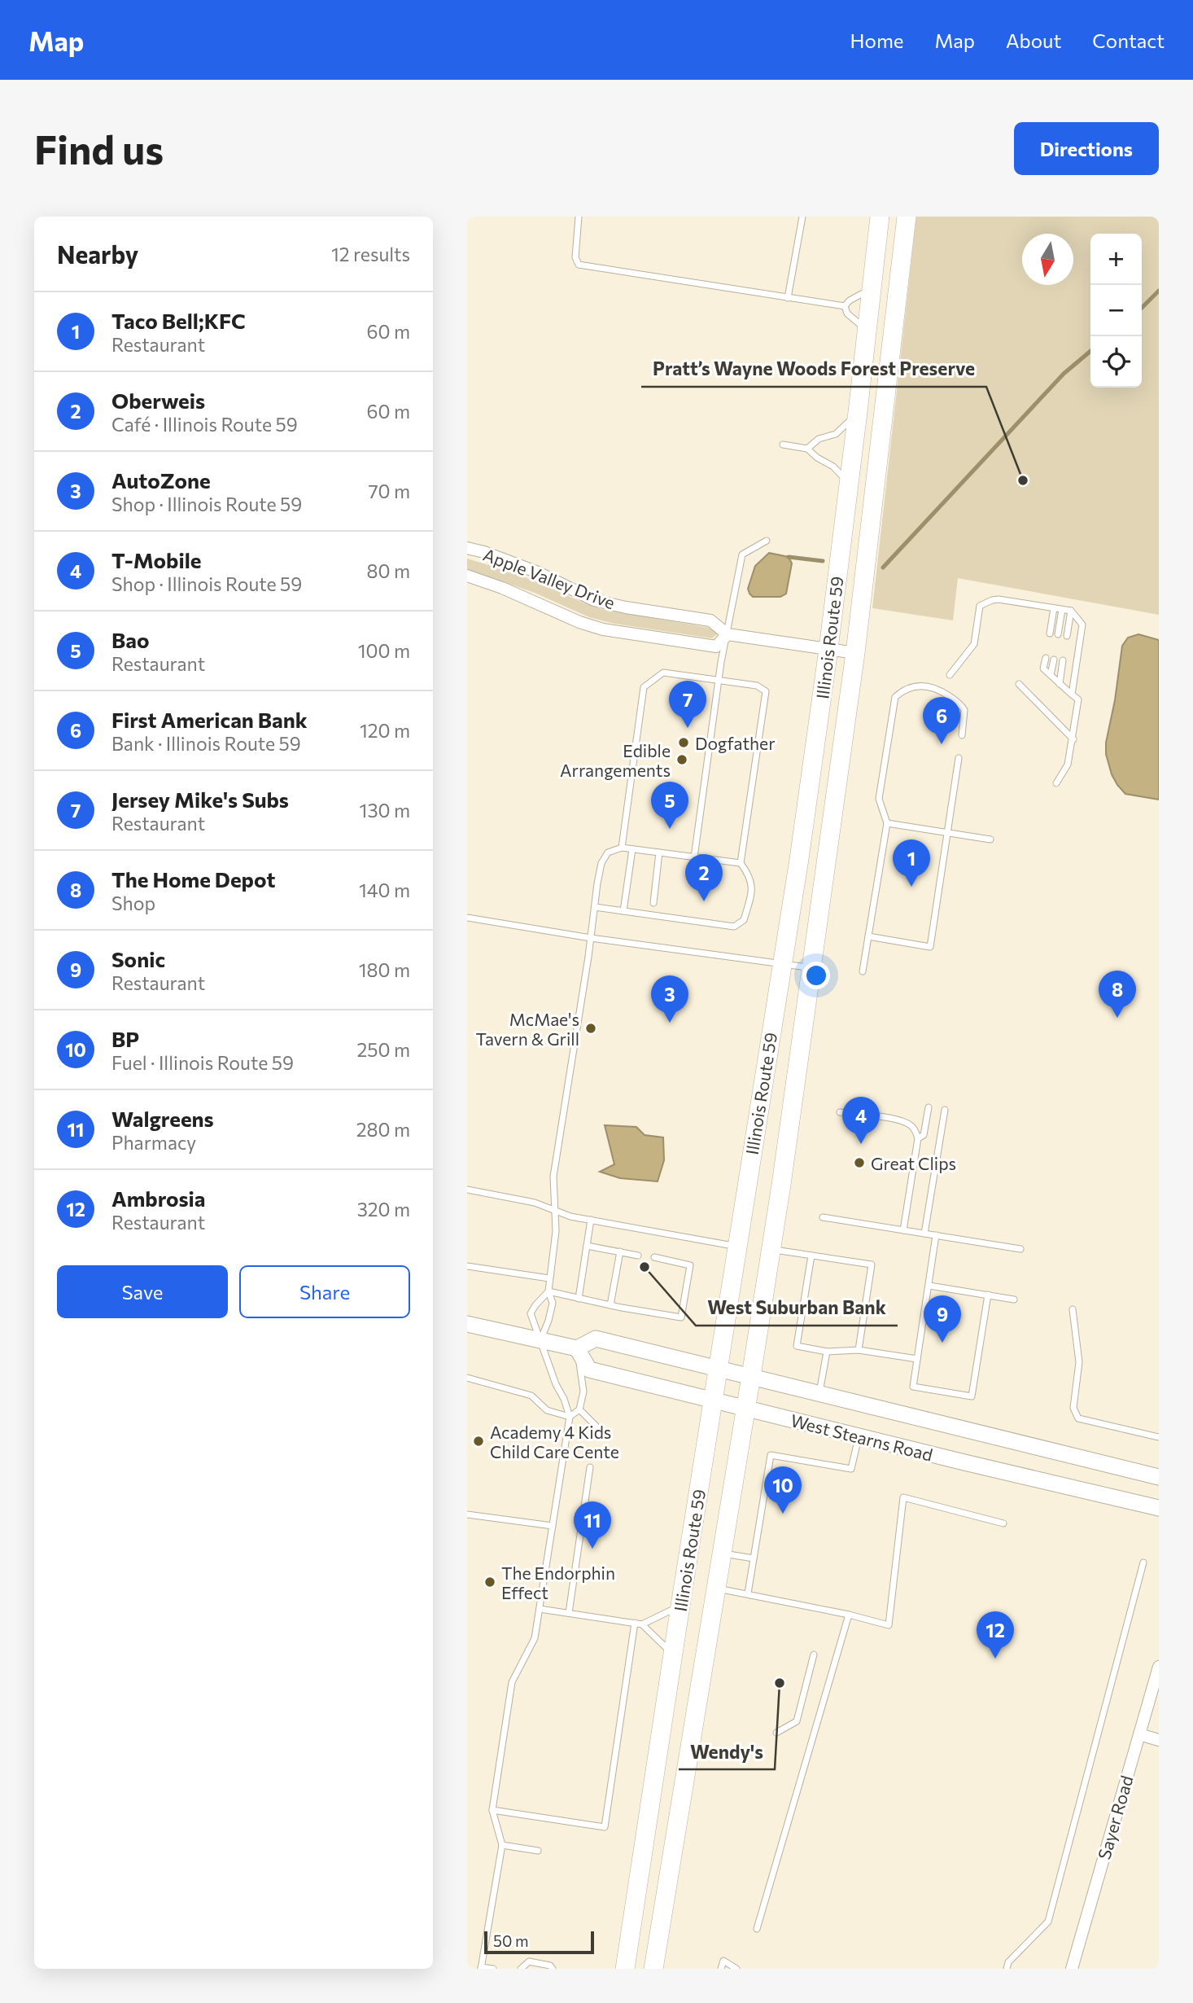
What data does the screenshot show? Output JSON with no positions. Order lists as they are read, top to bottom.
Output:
{
  "streets": {
    "main road": ["Illinois Route 59", "West Stearns Road"],
    "street": ["Apple Valley Drive", "Sayer Road"]
  },
  "crossings": [
    ["Apple Valley Drive", "Illinois Route 59"],
    ["Illinois Route 59", "West Stearns Road"]
  ],
  "places": [
    "Pratt’s Wayne Woods Forest Preserve",
    "Dogfather",
    "Edible Arrangements",
    "McMae's Tavern & Grill",
    "Great Clips",
    "West Suburban Bank",
    "Academy 4 Kids Child Care Cente",
    "The Endorphin Effect",
    "Wendy's"
  ],
  "scale_bar": "50 m",
  "north": "bottom",
  "page": {
    "header": "Map",
    "nav": [
      "Home",
      "Map",
      "About",
      "Contact"
    ],
    "buttons": [
      "Directions",
      ["Save", "Share"]
    ],
    "title": "Find us",
    "heading": ["Nearby", "12 results"],
    "map_buttons": ["+", "−"],
    "list": [
      {
        "mark": "1",
        "name": "Taco Bell;KFC",
        "note": "Restaurant",
        "value": "60 m"
      },
      {
        "mark": "2",
        "name": "Oberweis",
        "note": "Café · Illinois Route 59",
        "value": "60 m"
      },
      {
        "mark": "3",
        "name": "AutoZone",
        "note": "Shop · Illinois Route 59",
        "value": "70 m"
      },
      {
        "mark": "4",
        "name": "T-Mobile",
        "note": "Shop · Illinois Route 59",
        "value": "80 m"
      },
      {
        "mark": "5",
        "name": "Bao",
        "note": "Restaurant",
        "value": "100 m"
      },
      {
        "mark": "6",
        "name": "First American Bank",
        "note": "Bank · Illinois Route 59",
        "value": "120 m"
      },
      {
        "mark": "7",
        "name": "Jersey Mike's Subs",
        "note": "Restaurant",
        "value": "130 m"
      },
      {
        "mark": "8",
        "name": "The Home Depot",
        "note": "Shop",
        "value": "140 m"
      },
      {
        "mark": "9",
        "name": "Sonic",
        "note": "Restaurant",
        "value": "180 m"
      },
      {
        "mark": "10",
        "name": "BP",
        "note": "Fuel · Illinois Route 59",
        "value": "250 m"
      },
      {
        "mark": "11",
        "name": "Walgreens",
        "note": "Pharmacy",
        "value": "280 m"
      },
      {
        "mark": "12",
        "name": "Ambrosia",
        "note": "Restaurant",
        "value": "320 m"
      }
    ],
    "pins": [
      "7",
      "6",
      "5",
      "1",
      "2",
      "8",
      "3",
      "4",
      "9",
      "10",
      "11",
      "12"
    ],
    "scale": "50 m"
  }
}
